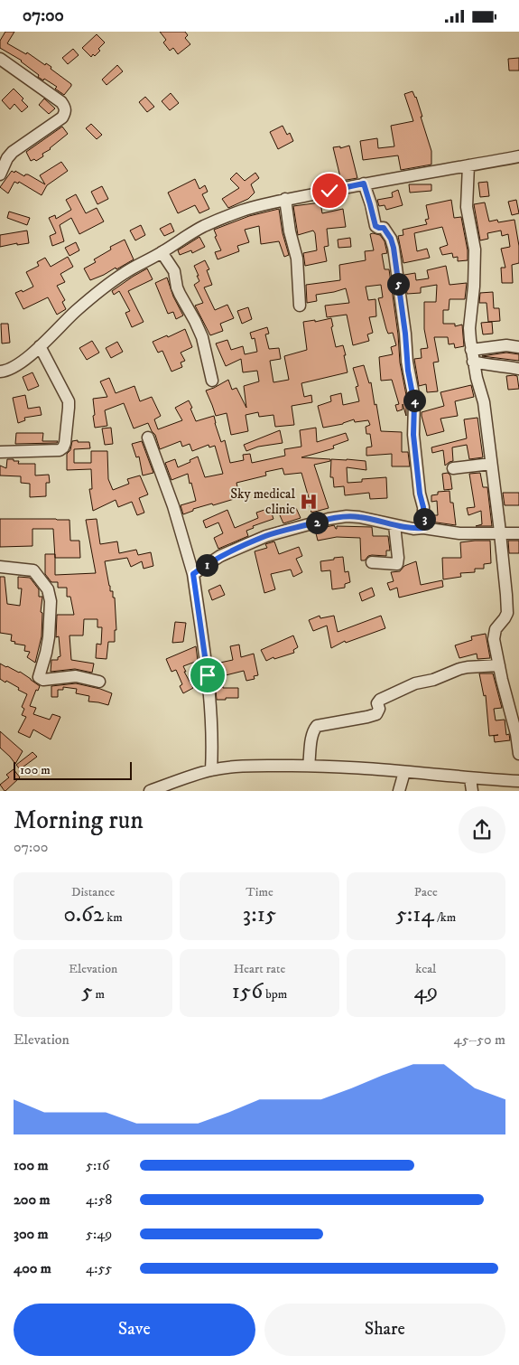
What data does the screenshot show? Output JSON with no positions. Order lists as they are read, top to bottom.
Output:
{
  "places": {
    "hospital": ["Sky medical clinic"]
  },
  "scale_bar": "100 m",
  "page": {
    "status": "07:00",
    "pins": [
      "5",
      "4",
      "3",
      "2",
      "1"
    ],
    "scale": "100 m",
    "heading": ["Morning run", "07:00"],
    "stats": [
      ["Distance", "0.62 km"],
      ["Time", "3:15"],
      ["Pace", "5:14 /km"],
      ["Elevation", "5 m"],
      ["Heart rate", "156 bpm"],
      ["kcal", "49"]
    ],
    "chart": ["Elevation", "45–50 m"],
    "list": [
      {
        "name": "100 m",
        "note": "5:16"
      },
      {
        "name": "200 m",
        "note": "4:58"
      },
      {
        "name": "300 m",
        "note": "5:49"
      },
      {
        "name": "400 m",
        "note": "4:55"
      }
    ],
    "buttons": ["Save", "Share"]
  }
}
